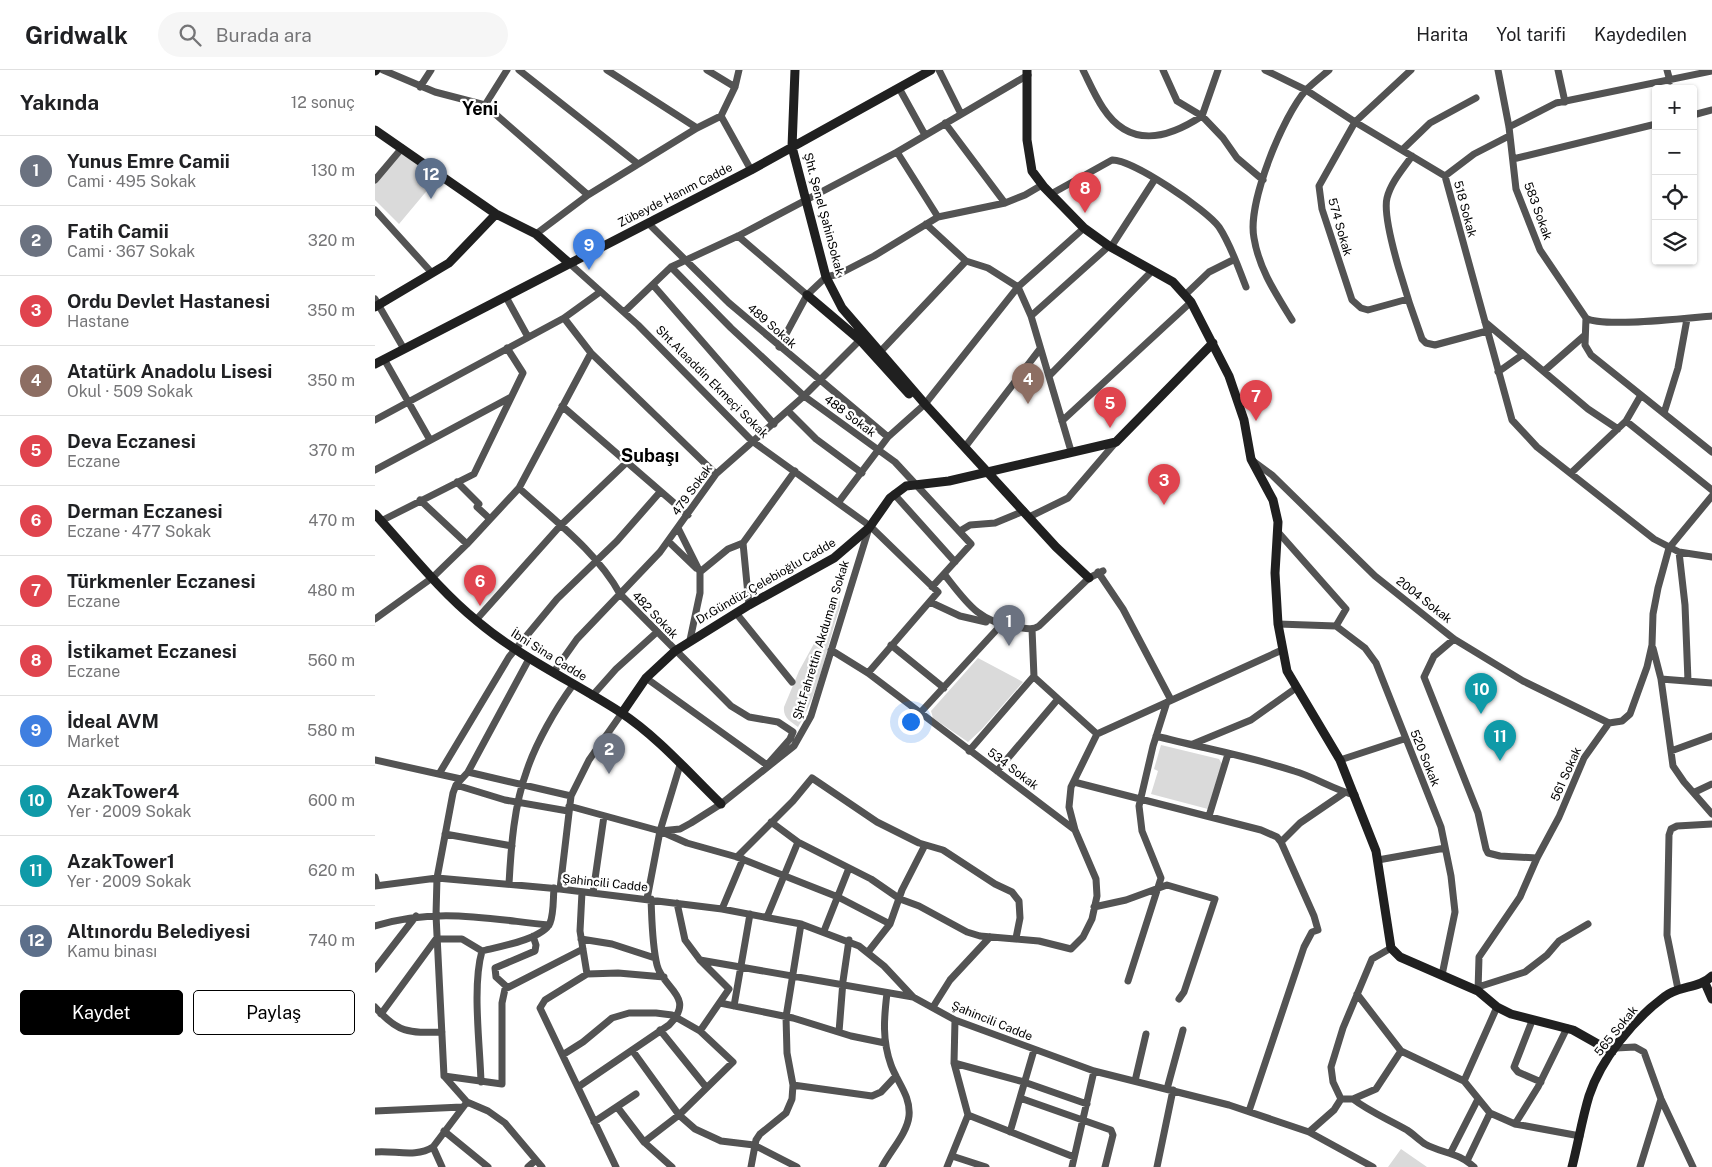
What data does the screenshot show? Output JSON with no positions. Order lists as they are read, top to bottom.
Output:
{
  "streets": {
    "street": [
      "Zübeyde Hanım Cadde",
      "518 Sokak",
      "583 Sokak",
      "Şht. Şenel ŞahinSokak",
      "574 Sokak",
      "489 Sokak",
      "Sht.Alaaddin Ekmeçi Sokak",
      "488 Sokak",
      "479 Sokak",
      "Dr.Gündüz Çelebioğlu Cadde",
      "2004 Sokak",
      "482 Sokak",
      "Şht.Fahrettin Akduman Sokak",
      "İbni Sina Cadde",
      "520 Sokak",
      "534 Sokak",
      "561 Sokak",
      "Şahincili Cadde",
      "565 Sokak"
    ]
  },
  "crossings": [
    ["Zübeyde Hanım Cadde", "Şht. Şenel ŞahinSokak"],
    ["Zübeyde Hanım Cadde", "489 Sokak"],
    ["Zübeyde Hanım Cadde", "Sht.Alaaddin Ekmeçi Sokak"],
    ["518 Sokak", "574 Sokak"],
    ["Şht. Şenel ŞahinSokak", "479 Sokak"],
    ["489 Sokak", "479 Sokak"],
    ["Sht.Alaaddin Ekmeçi Sokak", "488 Sokak"],
    ["Sht.Alaaddin Ekmeçi Sokak", "479 Sokak"],
    ["Sht.Alaaddin Ekmeçi Sokak", "Dr.Gündüz Çelebioğlu Cadde"],
    ["Sht.Alaaddin Ekmeçi Sokak", "Şht.Fahrettin Akduman Sokak"],
    ["488 Sokak", "479 Sokak"],
    ["479 Sokak", "482 Sokak"],
    ["479 Sokak", "İbni Sina Cadde"],
    ["Dr.Gündüz Çelebioğlu Cadde", "482 Sokak"],
    ["Dr.Gündüz Çelebioğlu Cadde", "Şht.Fahrettin Akduman Sokak"],
    ["Dr.Gündüz Çelebioğlu Cadde", "İbni Sina Cadde"],
    ["2004 Sokak", "561 Sokak"],
    ["482 Sokak", "Şht.Fahrettin Akduman Sokak"],
    ["Şht.Fahrettin Akduman Sokak", "İbni Sina Cadde"],
    ["Şht.Fahrettin Akduman Sokak", "534 Sokak"]
  ],
  "districts": ["Yeni", "Subaşı"],
  "page": {
    "header": "Gridwalk",
    "search": "Burada ara",
    "nav": ["Harita", "Yol tarifi", "Kaydedilen"],
    "heading": ["Yakında", "12 sonuç"],
    "map_buttons": ["+", "−"],
    "list": [
      {
        "mark": "1",
        "name": "Yunus Emre Camii",
        "note": "Cami · 495 Sokak",
        "value": "130 m"
      },
      {
        "mark": "2",
        "name": "Fatih Camii",
        "note": "Cami · 367 Sokak",
        "value": "320 m"
      },
      {
        "mark": "3",
        "name": "Ordu Devlet Hastanesi",
        "note": "Hastane",
        "value": "350 m"
      },
      {
        "mark": "4",
        "name": "Atatürk Anadolu Lisesi",
        "note": "Okul · 509 Sokak",
        "value": "350 m"
      },
      {
        "mark": "5",
        "name": "Deva Eczanesi",
        "note": "Eczane",
        "value": "370 m"
      },
      {
        "mark": "6",
        "name": "Derman Eczanesi",
        "note": "Eczane · 477 Sokak",
        "value": "470 m"
      },
      {
        "mark": "7",
        "name": "Türkmenler Eczanesi",
        "note": "Eczane",
        "value": "480 m"
      },
      {
        "mark": "8",
        "name": "İstikamet Eczanesi",
        "note": "Eczane",
        "value": "560 m"
      },
      {
        "mark": "9",
        "name": "İdeal AVM",
        "note": "Market",
        "value": "580 m"
      },
      {
        "mark": "10",
        "name": "AzakTower4",
        "note": "Yer · 2009 Sokak",
        "value": "600 m"
      },
      {
        "mark": "11",
        "name": "AzakTower1",
        "note": "Yer · 2009 Sokak",
        "value": "620 m"
      },
      {
        "mark": "12",
        "name": "Altınordu Belediyesi",
        "note": "Kamu binası",
        "value": "740 m"
      }
    ],
    "pins": [
      "12",
      "8",
      "9",
      "4",
      "7",
      "5",
      "3",
      "6",
      "1",
      "10",
      "11",
      "2"
    ],
    "buttons": ["Kaydet", "Paylaş"]
  }
}
